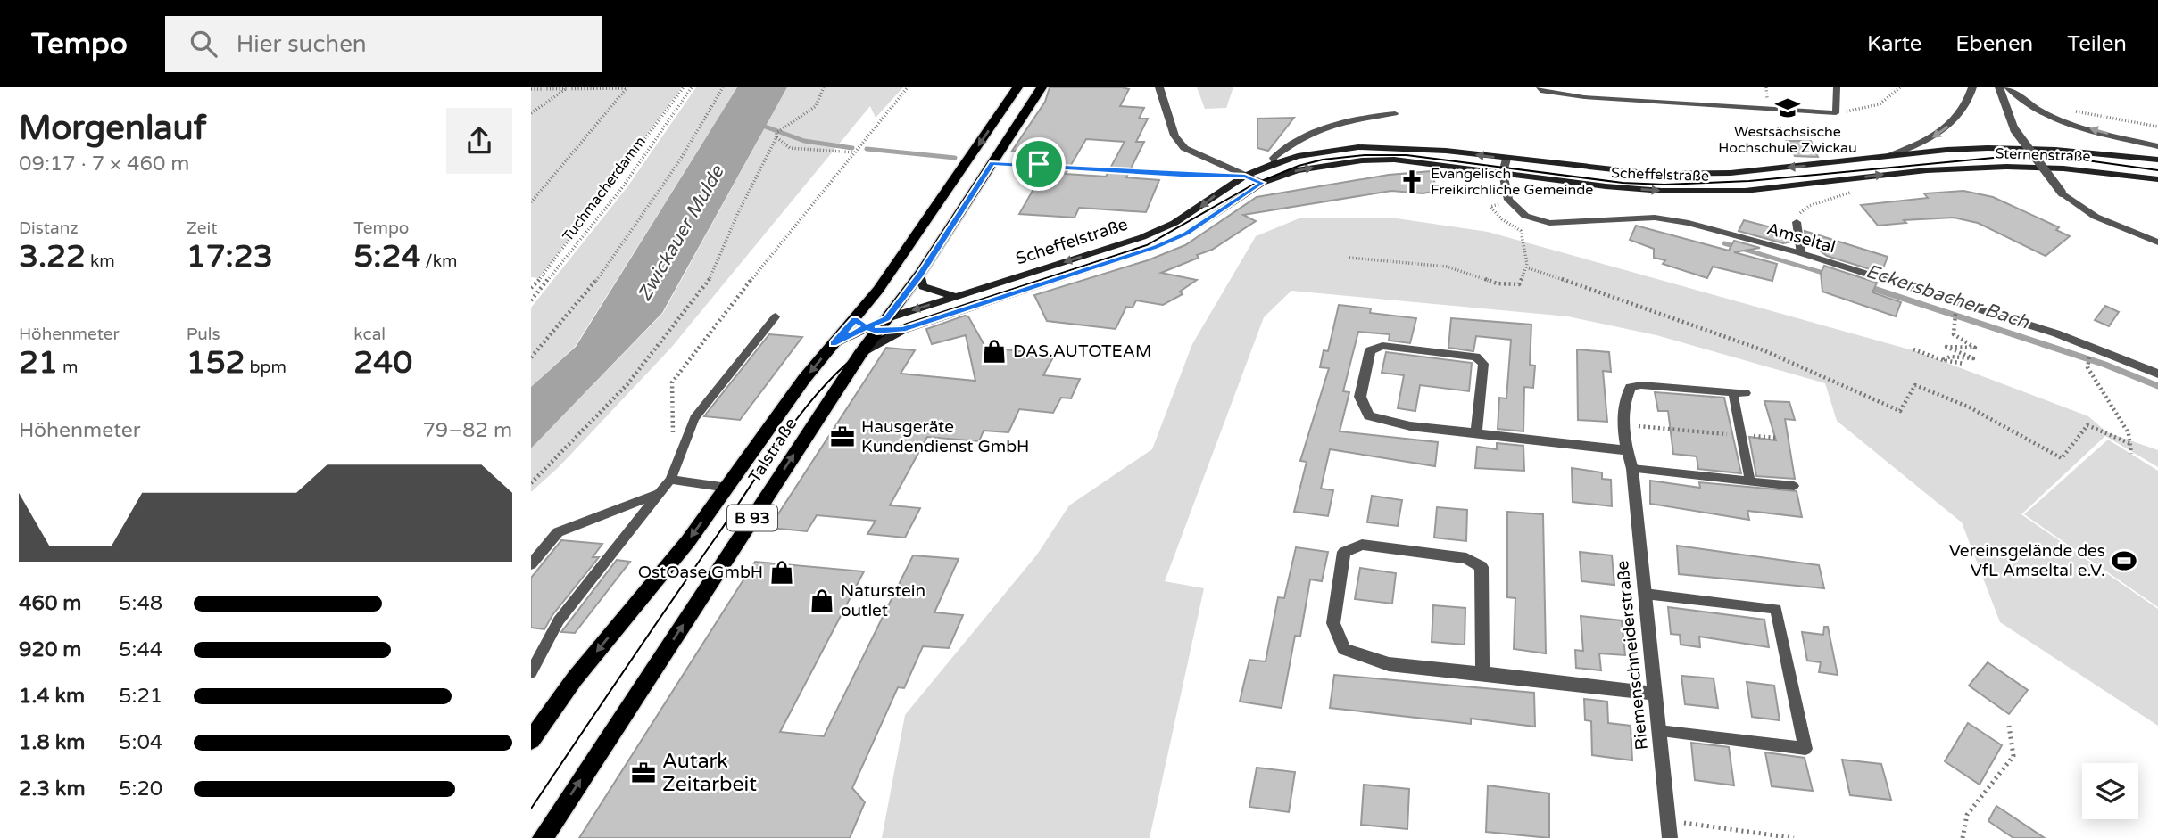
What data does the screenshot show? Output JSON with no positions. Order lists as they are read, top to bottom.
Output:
{
  "streets": {
    "main road": ["Talstraße", "B 93"],
    "street": [
      "Sternenstraße",
      "Scheffelstraße",
      "Amseltal",
      "Riemenschneiderstraße"
    ],
    "path": ["Tuchmacherdamm"]
  },
  "crossings": [
    ["Sternenstraße", "Scheffelstraße"],
    ["Scheffelstraße", "Amseltal"],
    ["Scheffelstraße", "Talstraße"]
  ],
  "water": ["Zwickauer Mulde", "Eckersbacher Bach"],
  "places": {
    "school or university": ["Westsächsische Hochschule Zwickau"],
    "church": ["Evangelisch Freikirchliche Gemeinde"],
    "shop": ["DAS.AUTOTEAM", "OstOase GmbH", "Naturstein outlet"],
    "office": ["Hausgeräte Kundendienst GmbH", "Autark Zeitarbeit"],
    "sports": ["Vereinsgelände des VfL Amseltal e.V."]
  },
  "page": {
    "header": "Tempo",
    "search": "Hier suchen",
    "nav": ["Karte", "Ebenen", "Teilen"],
    "heading": ["Morgenlauf", "09:17 · 7 × 460 m"],
    "stats": [
      ["Distanz", "3.22 km"],
      ["Zeit", "17:23"],
      ["Tempo", "5:24 /km"],
      ["Höhenmeter", "21 m"],
      ["Puls", "152 bpm"],
      ["kcal", "240"]
    ],
    "chart": ["Höhenmeter", "79–82 m"],
    "list": [
      {
        "name": "460 m",
        "note": "5:48"
      },
      {
        "name": "920 m",
        "note": "5:44"
      },
      {
        "name": "1.4 km",
        "note": "5:21"
      },
      {
        "name": "1.8 km",
        "note": "5:04"
      },
      {
        "name": "2.3 km",
        "note": "5:20"
      }
    ]
  }
}
